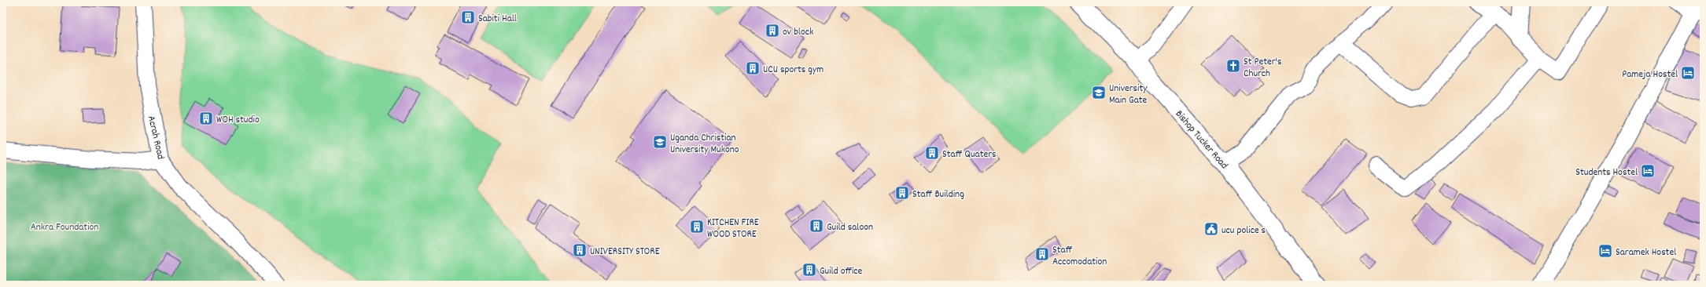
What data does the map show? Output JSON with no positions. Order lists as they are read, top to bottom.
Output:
{
  "streets": {
    "main road": ["Bishop Tucker Road"],
    "street": ["Acrah Road"]
  },
  "parks": ["Ankra Foundation"],
  "places": {
    "building": [
      "Sabiti Hall",
      "ov block",
      "UCU sports gym",
      "WOH studio",
      "Staff Quaters",
      "Staff Building",
      "Guild saloon",
      "KITCHEN FIRE WOOD STORE",
      "UNIVERSITY STORE",
      "Staff Accomodation",
      "Guild office"
    ],
    "church": ["St Peter's Church"],
    "hotel": ["Pameja Hostel", "Students Hostel", "Saramek Hostel"],
    "school or university": ["University Main Gate", "Uganda Christian University Mukono"],
    "public building": ["ucu police s"]
  }
}
